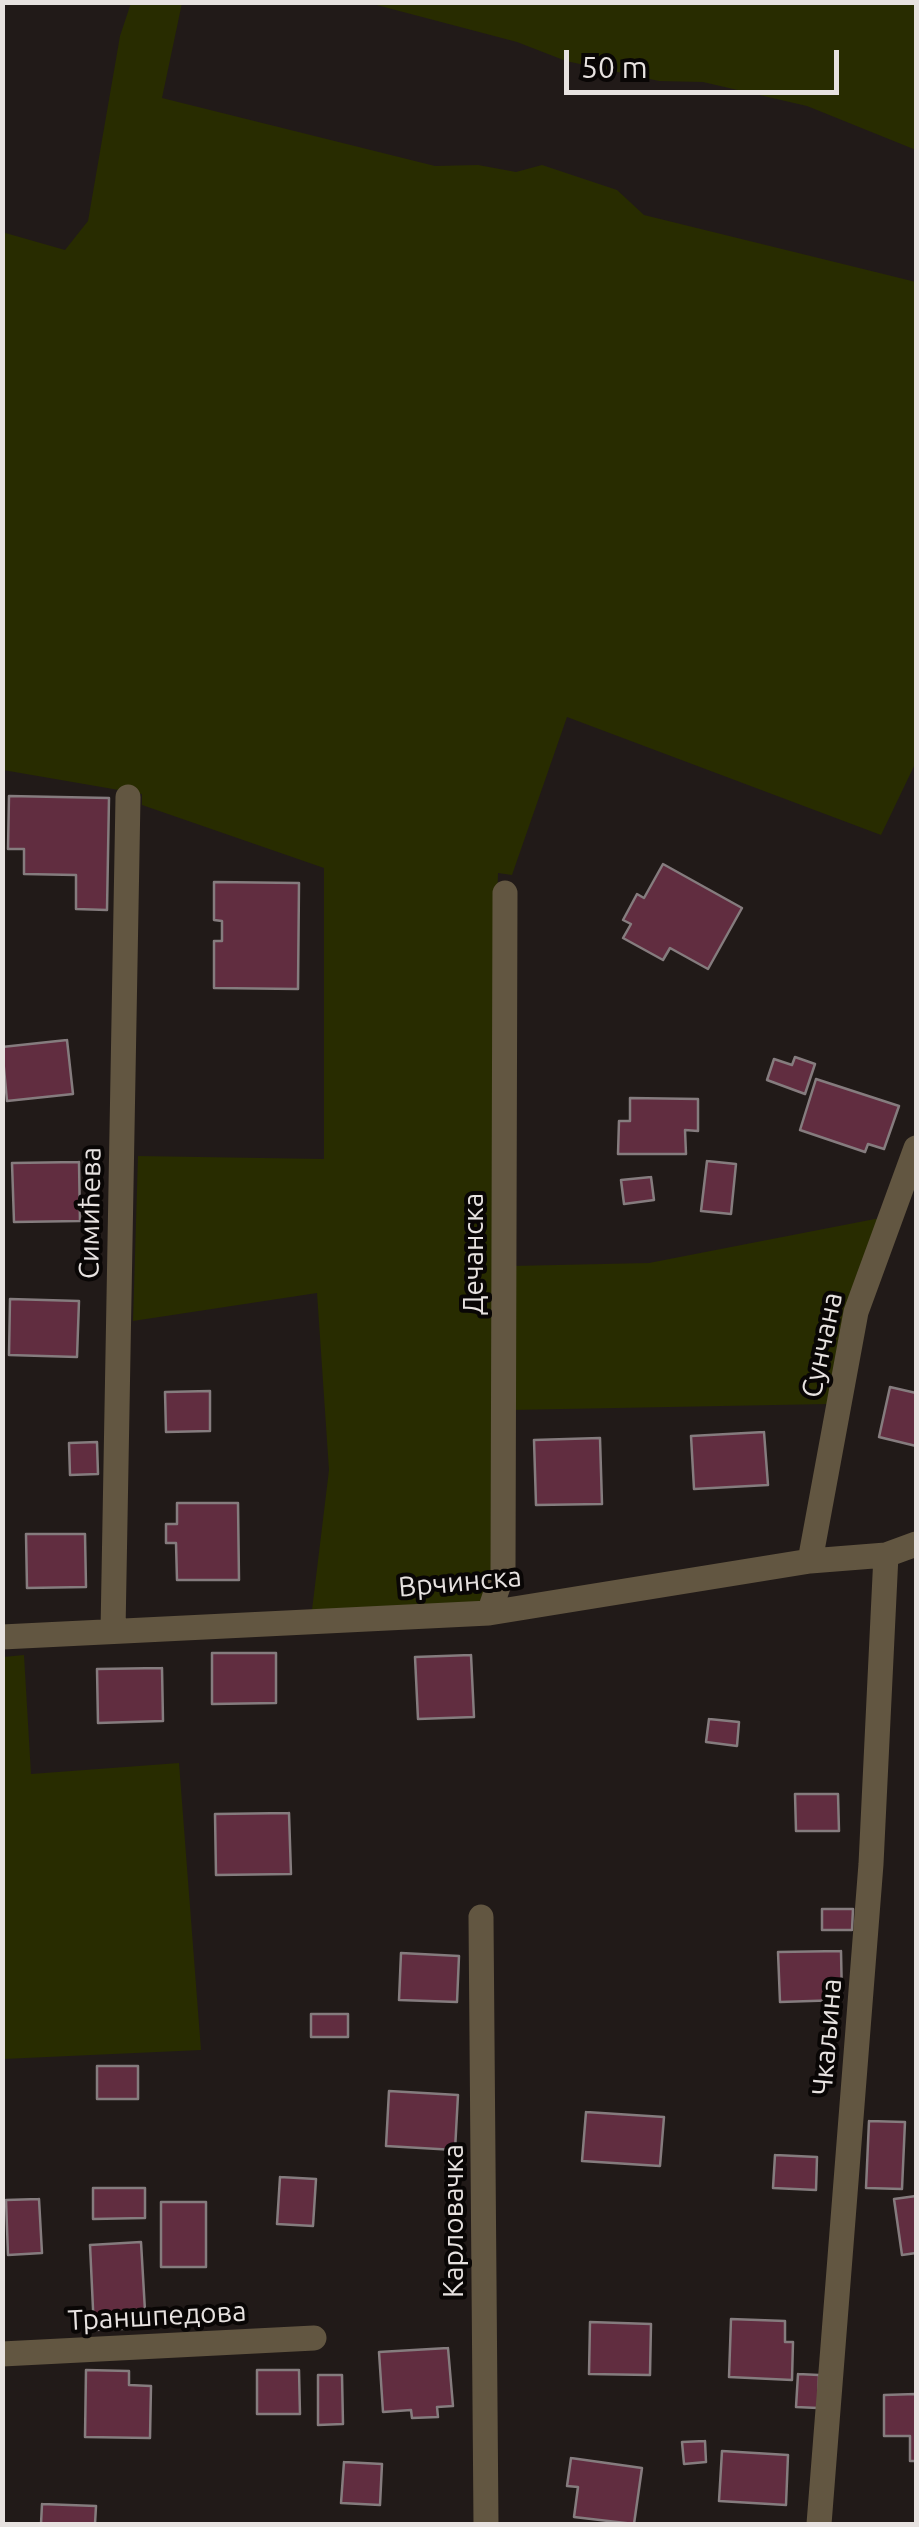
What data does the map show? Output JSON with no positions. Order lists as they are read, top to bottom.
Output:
{
  "streets": {
    "street": [
      "Симићева",
      "Дечанска",
      "Сунчана",
      "Врчинска",
      "Чкаљина",
      "Карловачка",
      "Траншпедова"
    ]
  },
  "crossings": [
    ["Симићева", "Врчинска"],
    ["Дечанска", "Врчинска"],
    ["Сунчана", "Врчинска"],
    ["Врчинска", "Чкаљина"]
  ],
  "scale_bar": "50 m"
}
